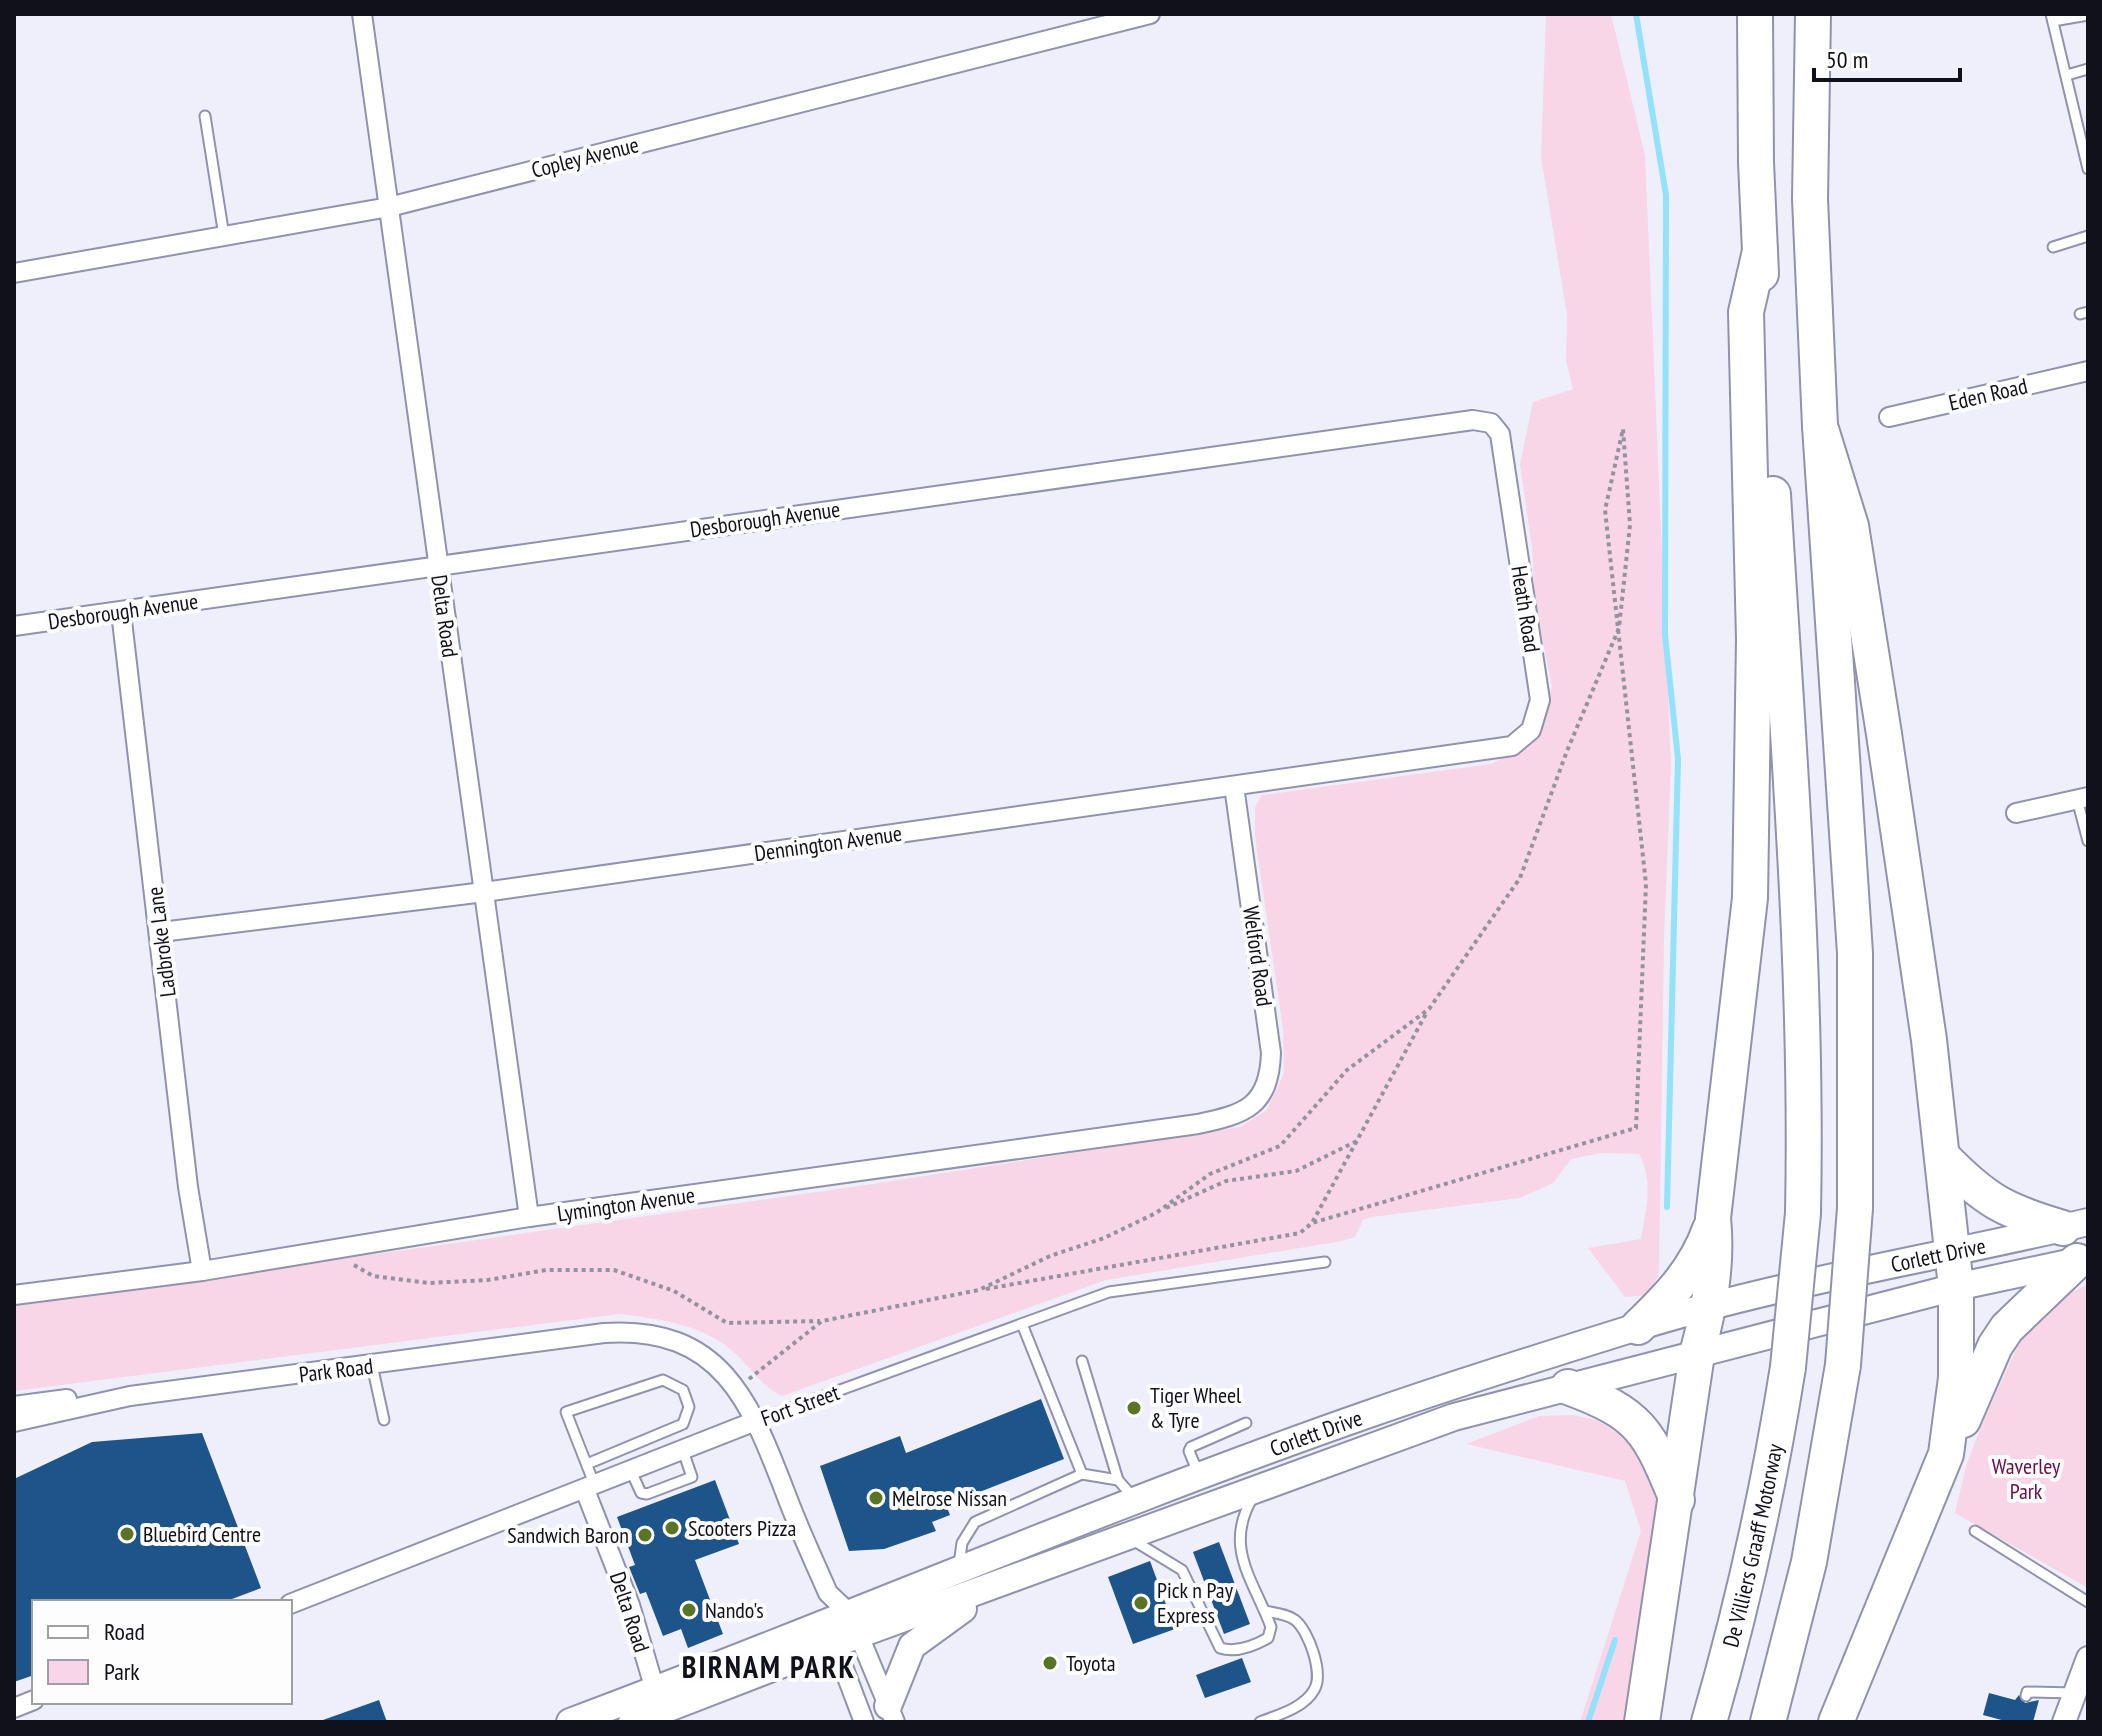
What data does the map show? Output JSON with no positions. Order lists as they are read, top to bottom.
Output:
{
  "streets": {
    "highway": ["De Villiers Graaff Motorway"],
    "main road": ["Corlett Drive"],
    "street": [
      "Copley Avenue",
      "Eden Road",
      "Desborough Avenue",
      "Heath Road",
      "Delta Road",
      "Dennington Avenue",
      "Ladbroke Lane",
      "Welford Road",
      "Lymington Avenue",
      "Park Road",
      "Fort Street"
    ]
  },
  "crossings": [
    ["Copley Avenue", "Delta Road"],
    ["Desborough Avenue", "Heath Road"],
    ["Desborough Avenue", "Delta Road"],
    ["Desborough Avenue", "Ladbroke Lane"],
    ["Heath Road", "Dennington Avenue"],
    ["Delta Road", "Dennington Avenue"],
    ["Delta Road", "Lymington Avenue"],
    ["Delta Road", "Corlett Drive"],
    ["Delta Road", "Fort Street"],
    ["Dennington Avenue", "Ladbroke Lane"],
    ["Dennington Avenue", "Welford Road"],
    ["Ladbroke Lane", "Lymington Avenue"],
    ["Welford Road", "Lymington Avenue"],
    ["Corlett Drive", "Park Road"],
    ["Park Road", "Fort Street"]
  ],
  "districts": ["BIRNAM PARK"],
  "parks": ["Waverley Park"],
  "places": [
    "Tiger Wheel & Tyre",
    "Melrose Nissan",
    "Scooters Pizza",
    "Bluebird Centre",
    "Sandwich Baron",
    "Pick n Pay Express",
    "Nando's",
    "Toyota"
  ],
  "legend": ["Road", "Park"],
  "scale_bar": "50 m"
}
